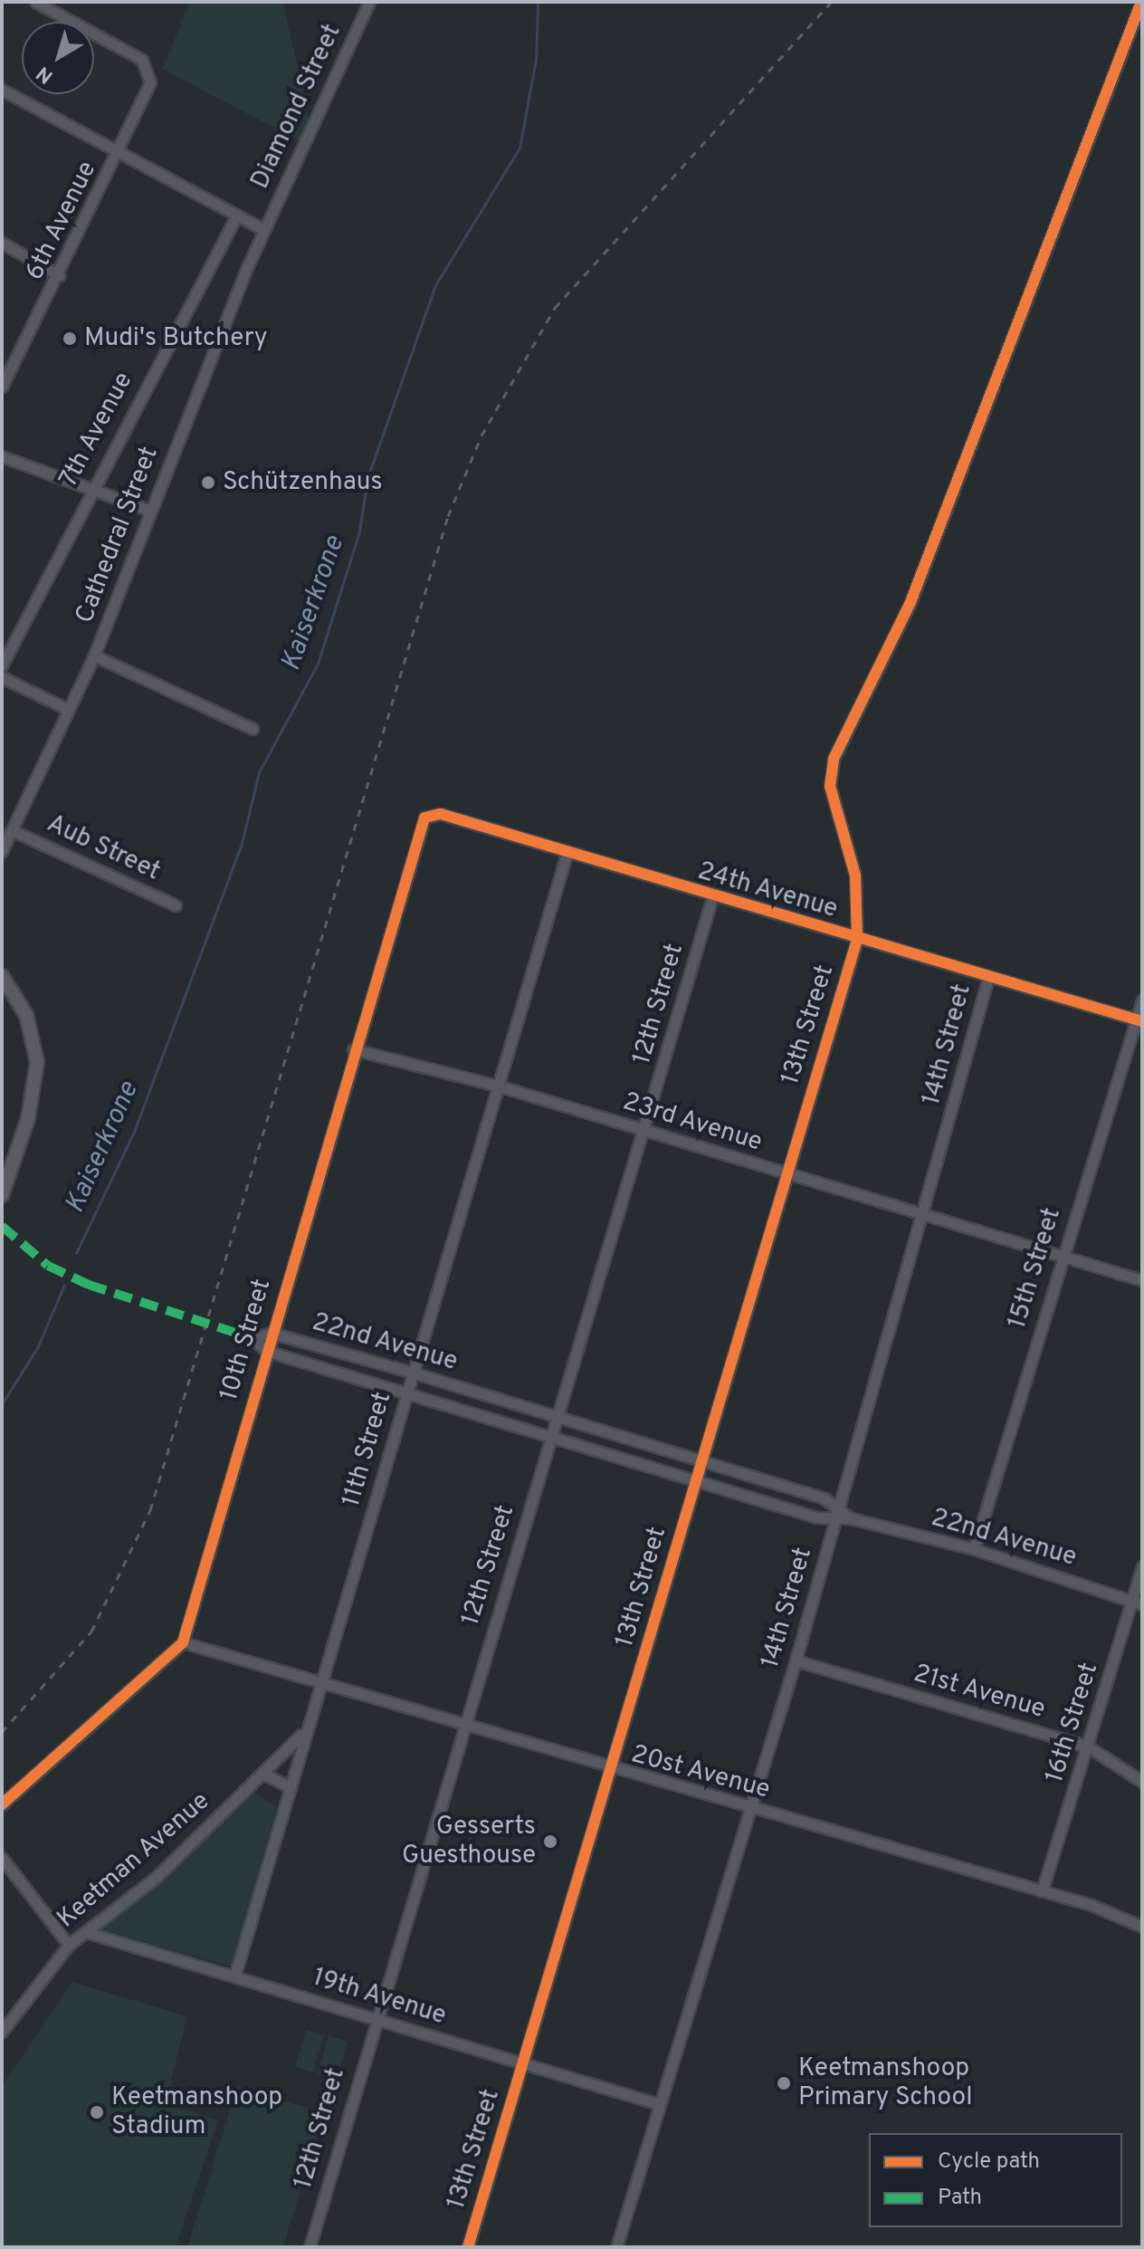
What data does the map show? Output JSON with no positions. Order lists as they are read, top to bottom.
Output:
{
  "streets": {
    "street": [
      "Diamond Street",
      "6th Avenue",
      "7th Avenue",
      "Cathedral Street",
      "Aub Street",
      "24th Avenue",
      "12th Street",
      "13th Street",
      "14th Street",
      "23rd Avenue",
      "15th Street",
      "10th Street",
      "22nd Avenue",
      "11th Street",
      "21st Avenue",
      "16th Street",
      "20st Avenue",
      "Keetman Avenue",
      "19th Avenue"
    ]
  },
  "crossings": [
    ["Diamond Street", "Cathedral Street"],
    ["Cathedral Street", "Aub Street"],
    ["24th Avenue", "12th Street"],
    ["24th Avenue", "13th Street"],
    ["24th Avenue", "14th Street"],
    ["24th Avenue", "15th Street"],
    ["24th Avenue", "10th Street"],
    ["24th Avenue", "11th Street"],
    ["12th Street", "23rd Avenue"],
    ["12th Street", "22nd Avenue"],
    ["12th Street", "20st Avenue"],
    ["12th Street", "19th Avenue"],
    ["13th Street", "23rd Avenue"],
    ["13th Street", "22nd Avenue"],
    ["13th Street", "20st Avenue"],
    ["13th Street", "19th Avenue"],
    ["14th Street", "23rd Avenue"],
    ["14th Street", "22nd Avenue"],
    ["14th Street", "21st Avenue"],
    ["14th Street", "20st Avenue"],
    ["14th Street", "19th Avenue"],
    ["23rd Avenue", "15th Street"],
    ["23rd Avenue", "10th Street"],
    ["23rd Avenue", "11th Street"],
    ["15th Street", "22nd Avenue"],
    ["10th Street", "22nd Avenue"],
    ["10th Street", "20st Avenue"],
    ["22nd Avenue", "11th Street"],
    ["22nd Avenue", "16th Street"],
    ["11th Street", "20st Avenue"],
    ["11th Street", "Keetman Avenue"],
    ["11th Street", "19th Avenue"],
    ["21st Avenue", "16th Street"],
    ["16th Street", "20st Avenue"],
    ["Keetman Avenue", "19th Avenue"]
  ],
  "water": ["Kaiserkrone"],
  "places": [
    "Mudi's Butchery",
    "Schützenhaus",
    "Gesserts Guesthouse",
    "Keetmanshoop Primary School",
    "Keetmanshoop Stadium"
  ],
  "legend": ["Cycle path", "Path"],
  "north": "bottom left"
}
